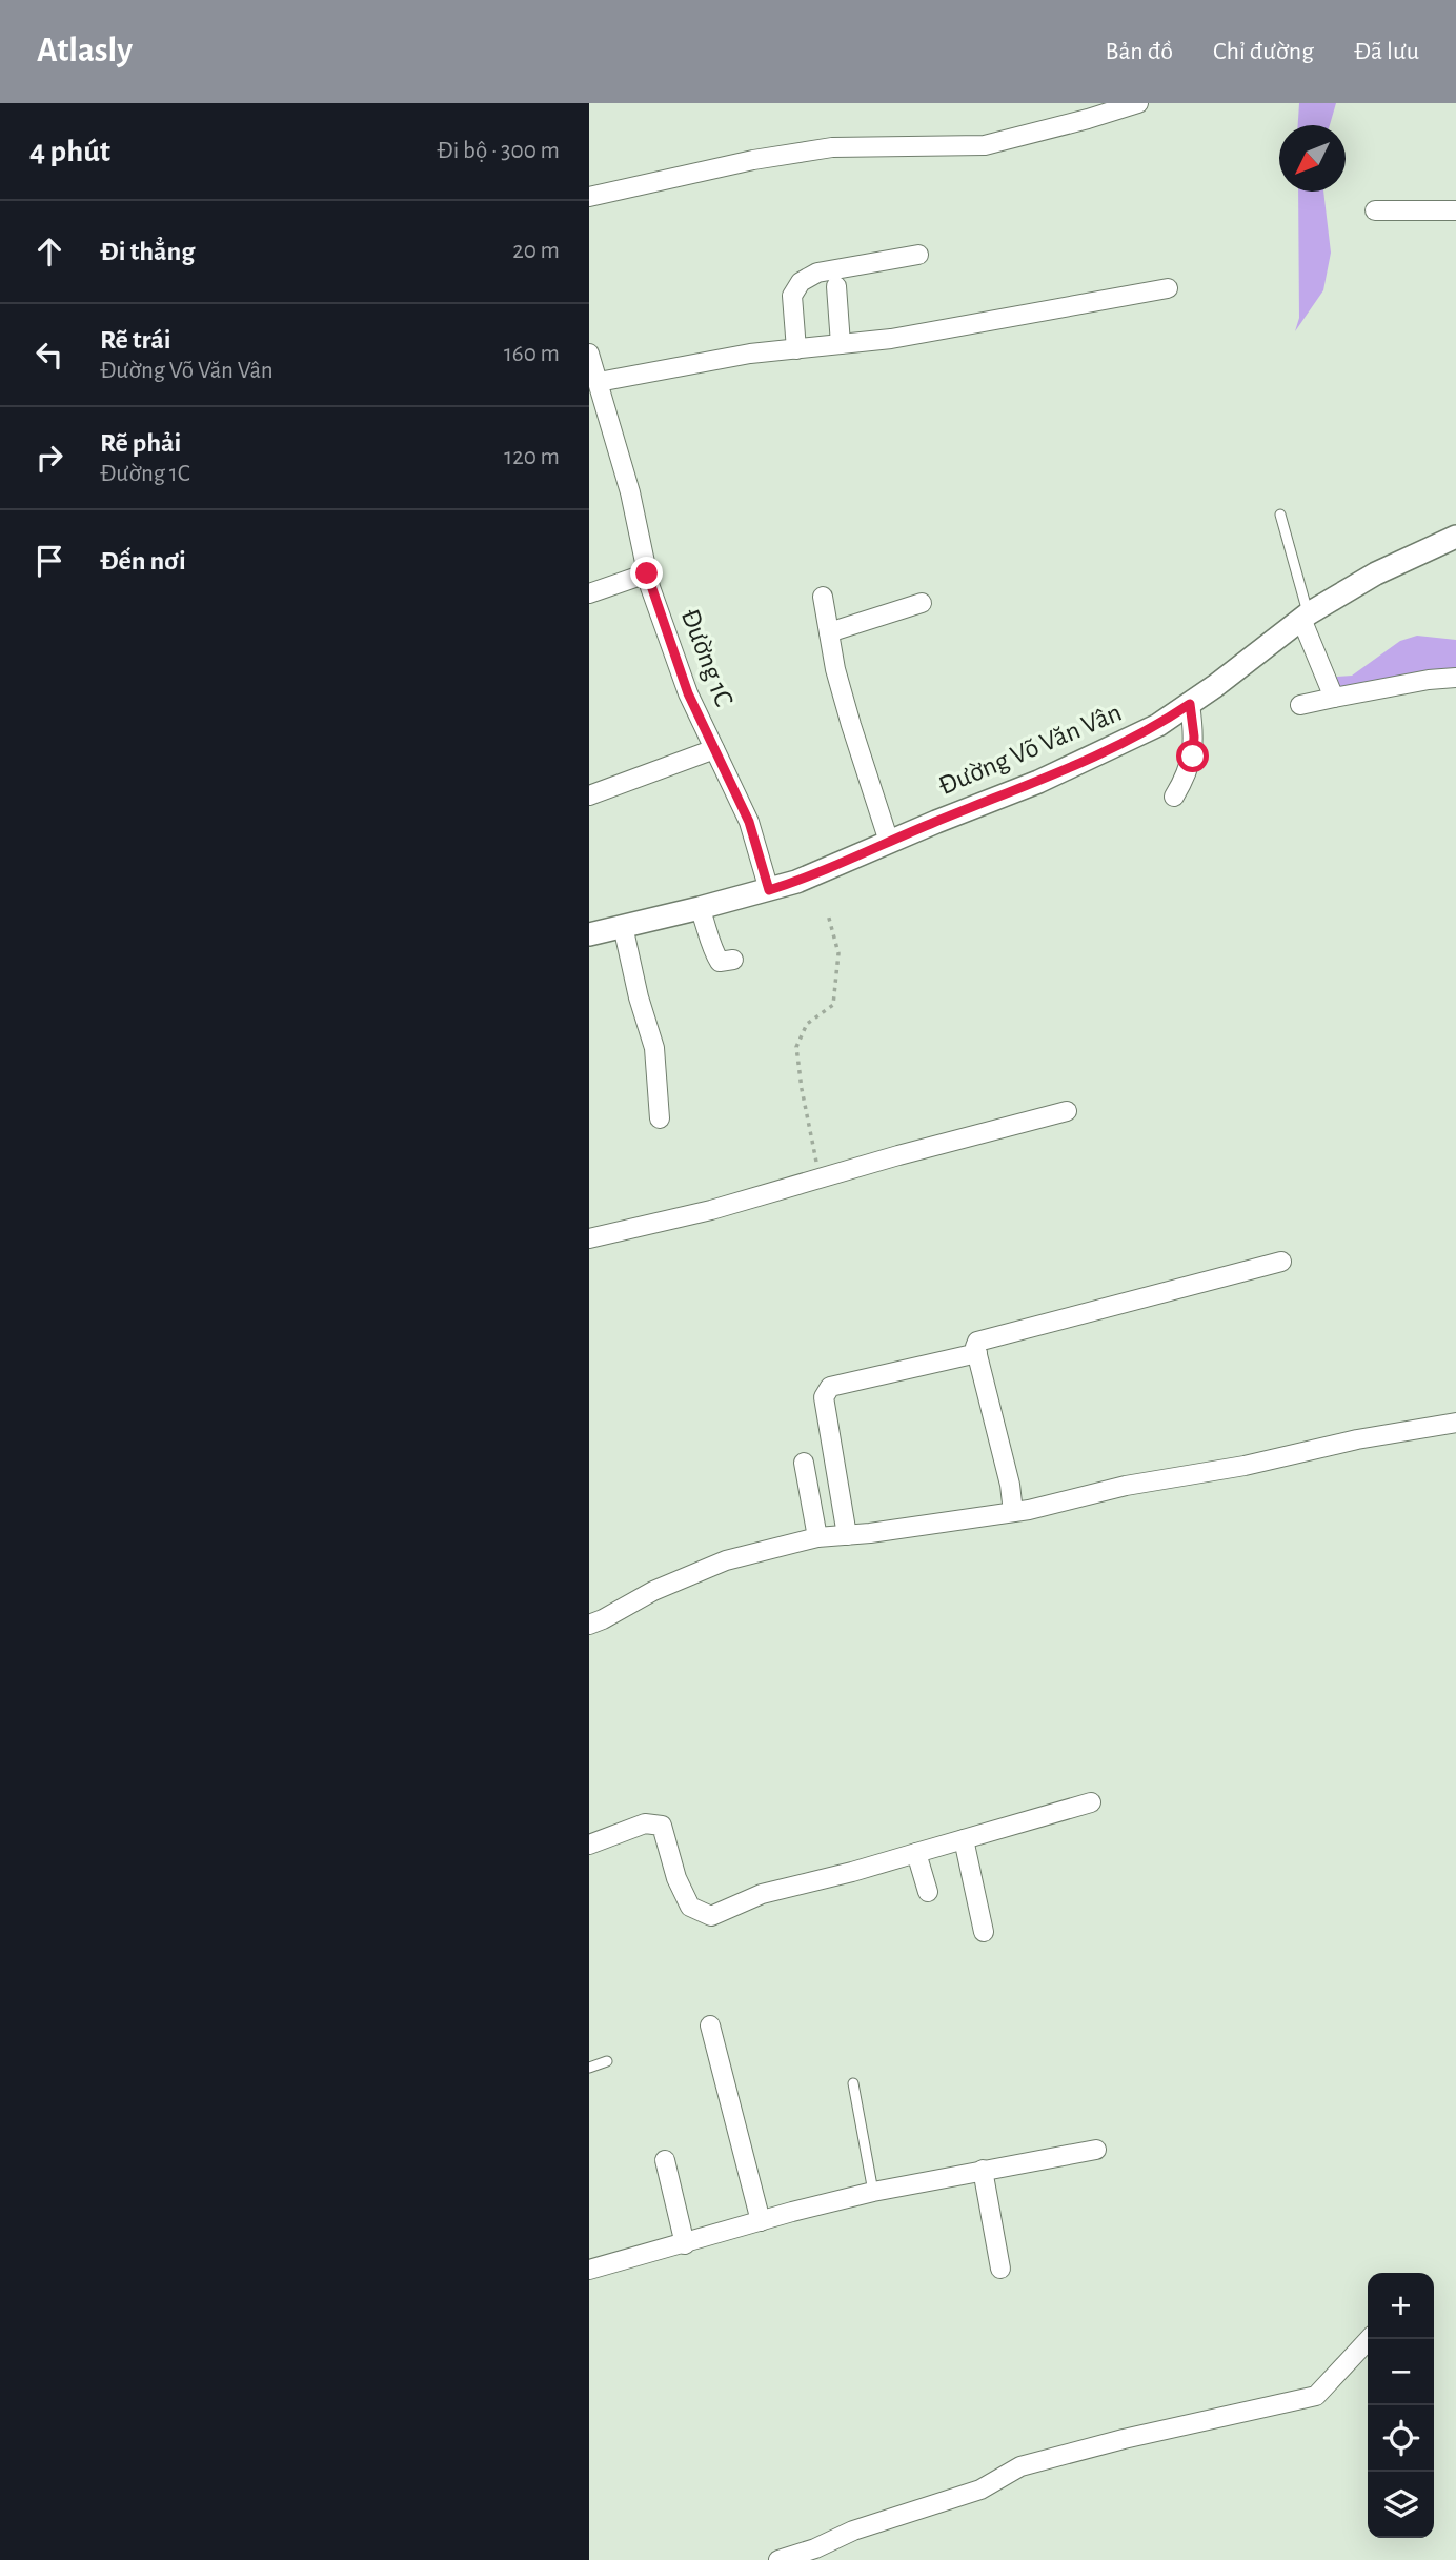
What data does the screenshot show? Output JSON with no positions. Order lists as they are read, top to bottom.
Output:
{
  "streets": {
    "street": ["Đường 1C", "Đường Võ Văn Vân"]
  },
  "crossings": [
    ["Đường 1C", "Đường Võ Văn Vân"]
  ],
  "north": "bottom left",
  "page": {
    "header": "Atlasly",
    "nav": ["Bản đồ", "Chỉ đường", "Đã lưu"],
    "heading": ["4 phút", "Đi bộ · 300 m"],
    "list": [
      ["Đi thẳng", "20 m"],
      ["Rẽ trái", "Đường Võ Văn Vân", "160 m"],
      ["Rẽ phải", "Đường 1C", "120 m"],
      "Đến nơi"
    ],
    "map_buttons": ["+", "−"]
  }
}
